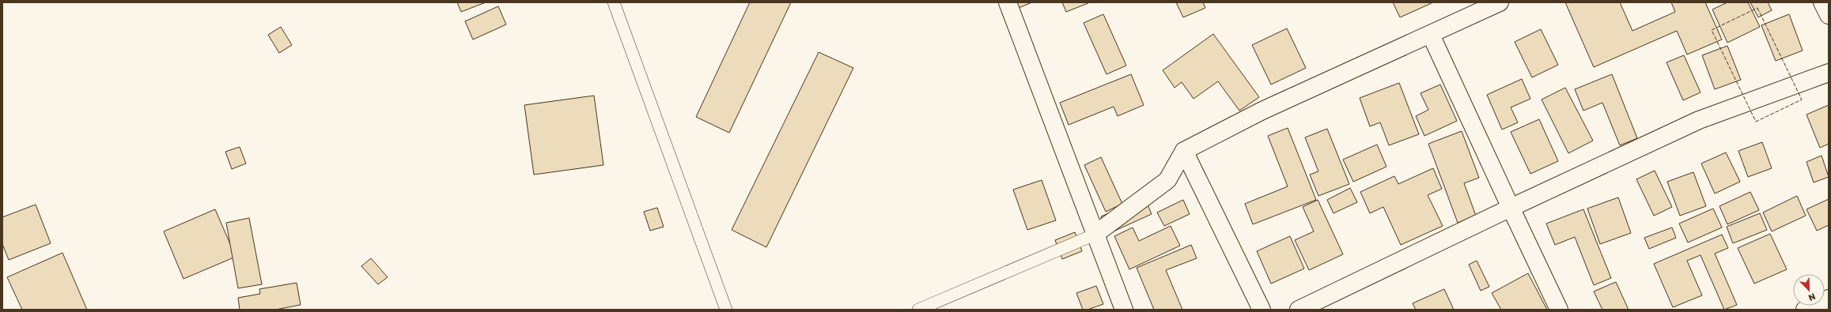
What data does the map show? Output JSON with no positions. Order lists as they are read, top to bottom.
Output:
{
  "north": "bottom right"
}
